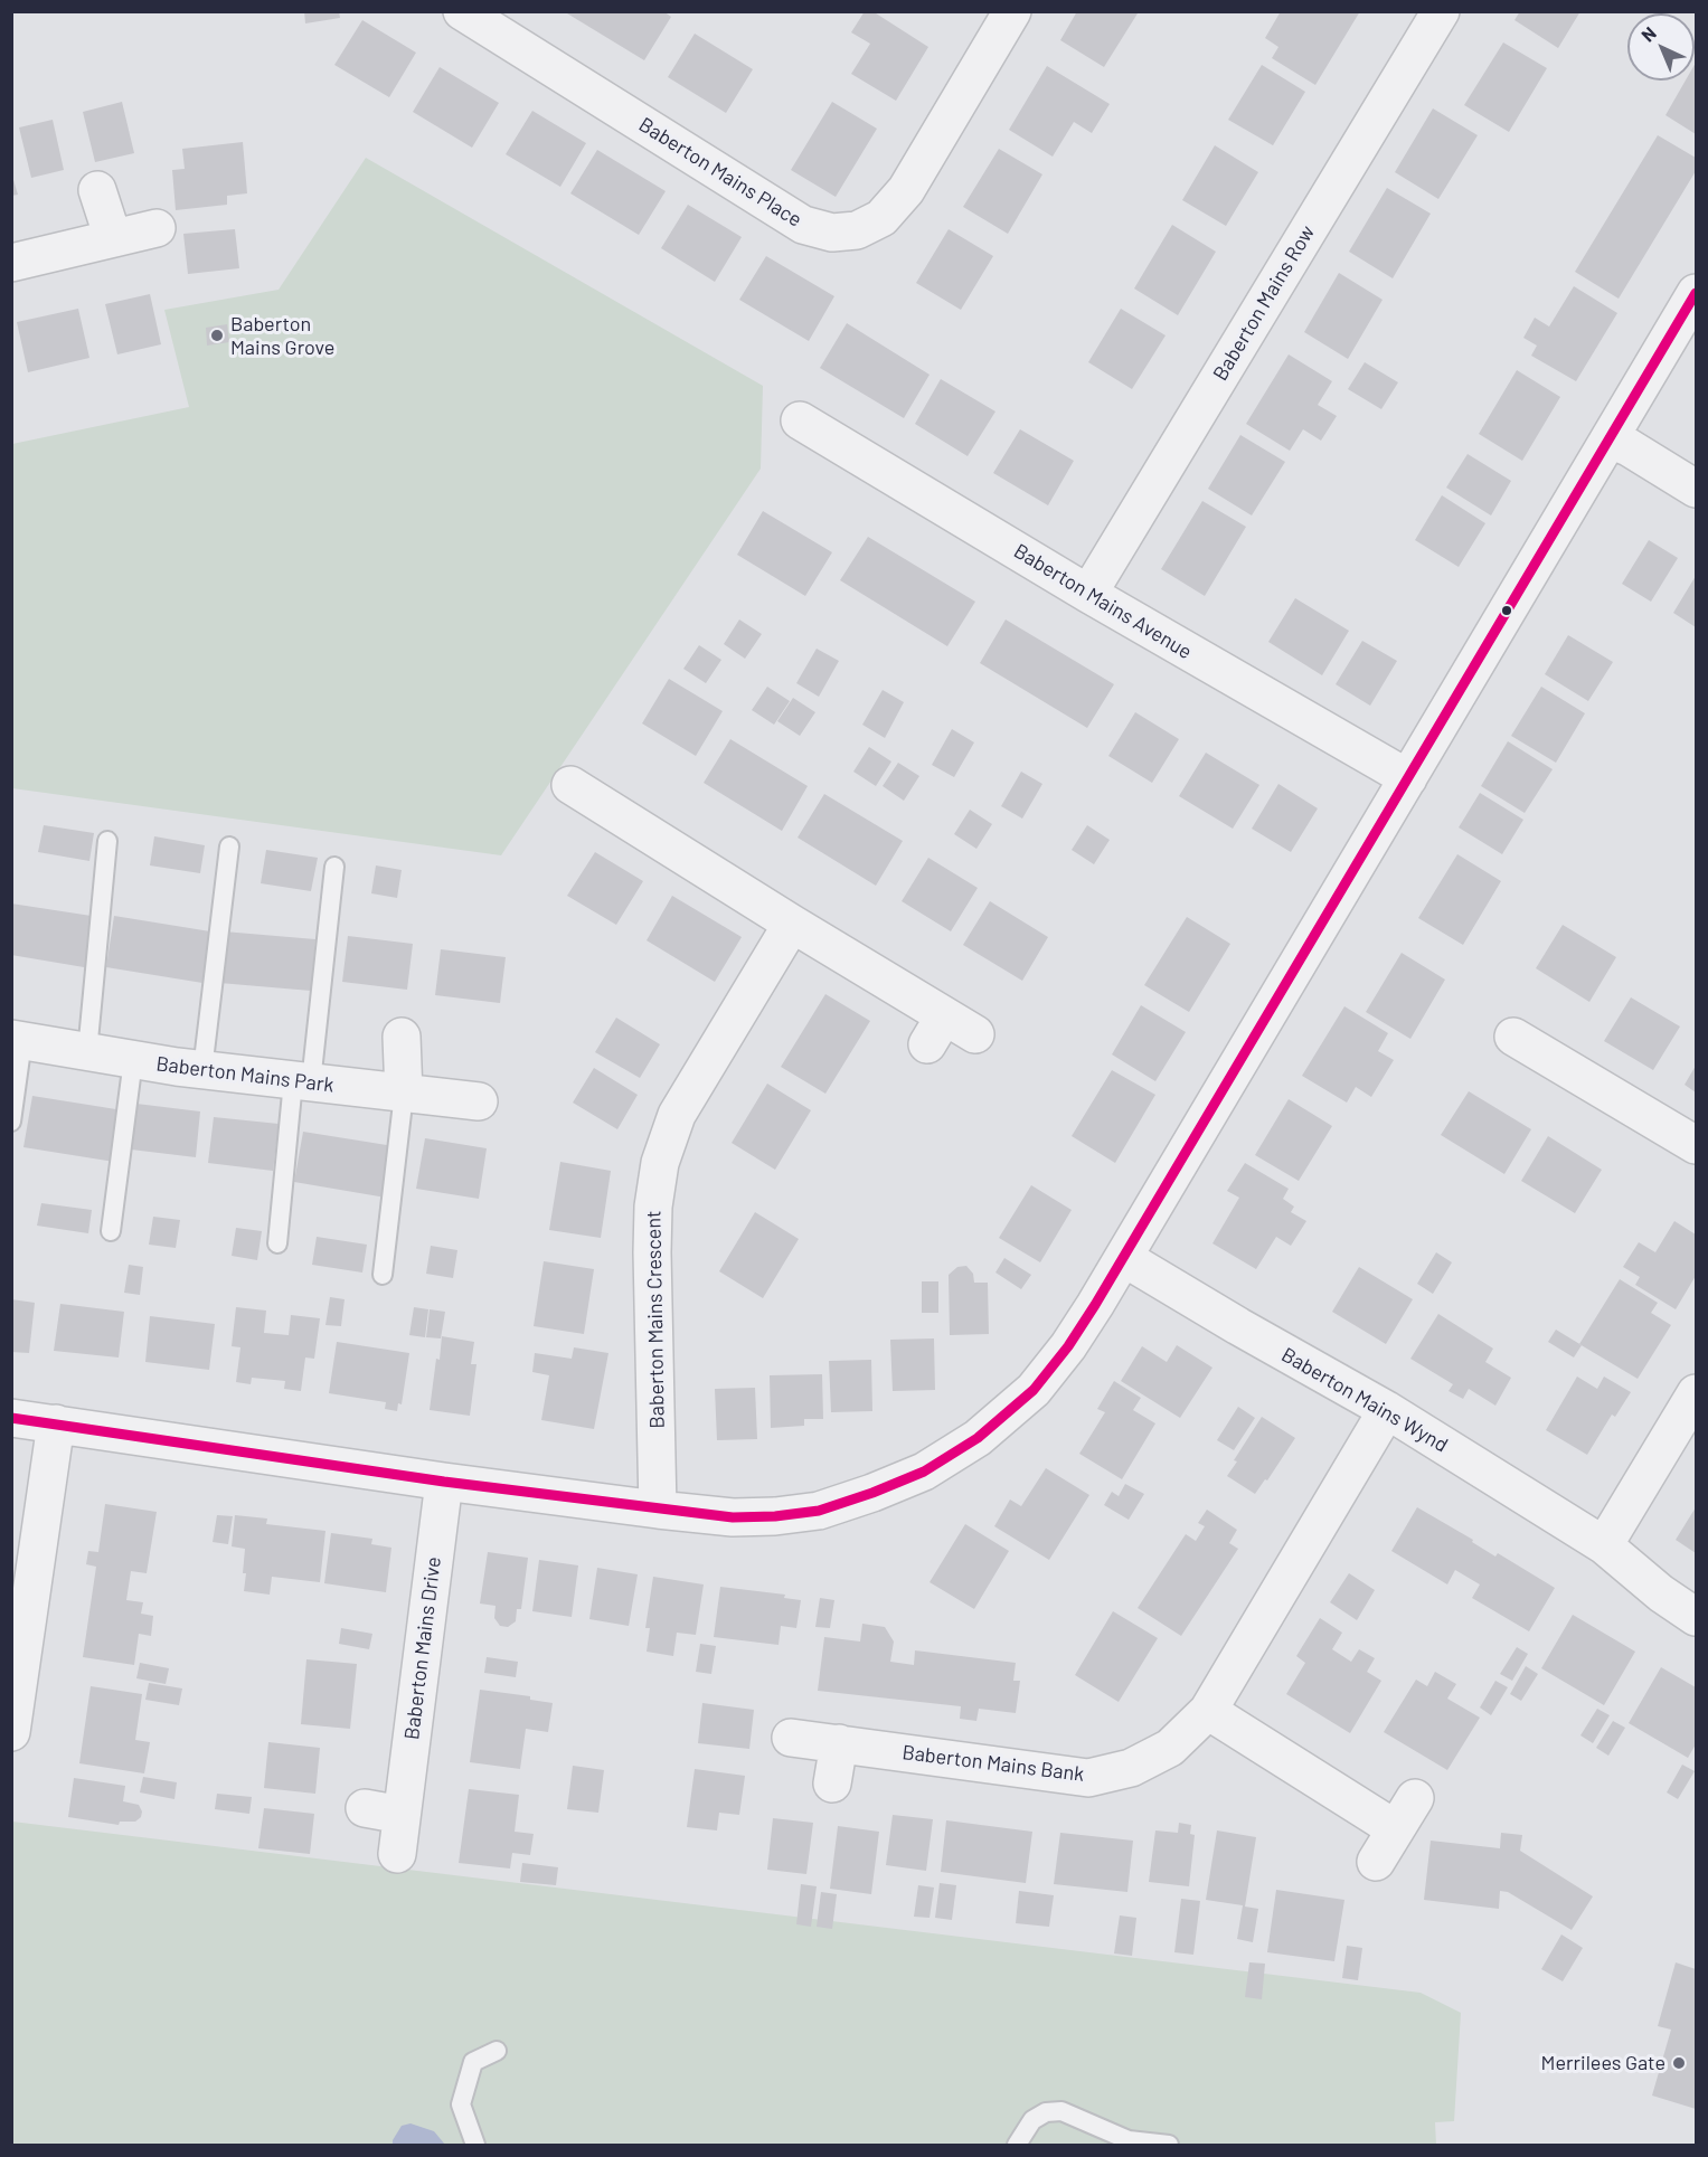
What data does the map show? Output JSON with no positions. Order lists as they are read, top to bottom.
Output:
{
  "streets": {
    "street": [
      "Baberton Mains Place",
      "Baberton Mains Row",
      "Baberton Mains Avenue",
      "Baberton Mains Park",
      "Baberton Mains Crescent",
      "Baberton Mains Wynd",
      "Baberton Mains Drive",
      "Baberton Mains Bank"
    ]
  },
  "crossings": [
    ["Baberton Mains Row", "Baberton Mains Avenue"],
    ["Baberton Mains Wynd", "Baberton Mains Bank"]
  ],
  "places": ["Baberton Mains Grove", "Merrilees Gate"],
  "north": "top left"
}
